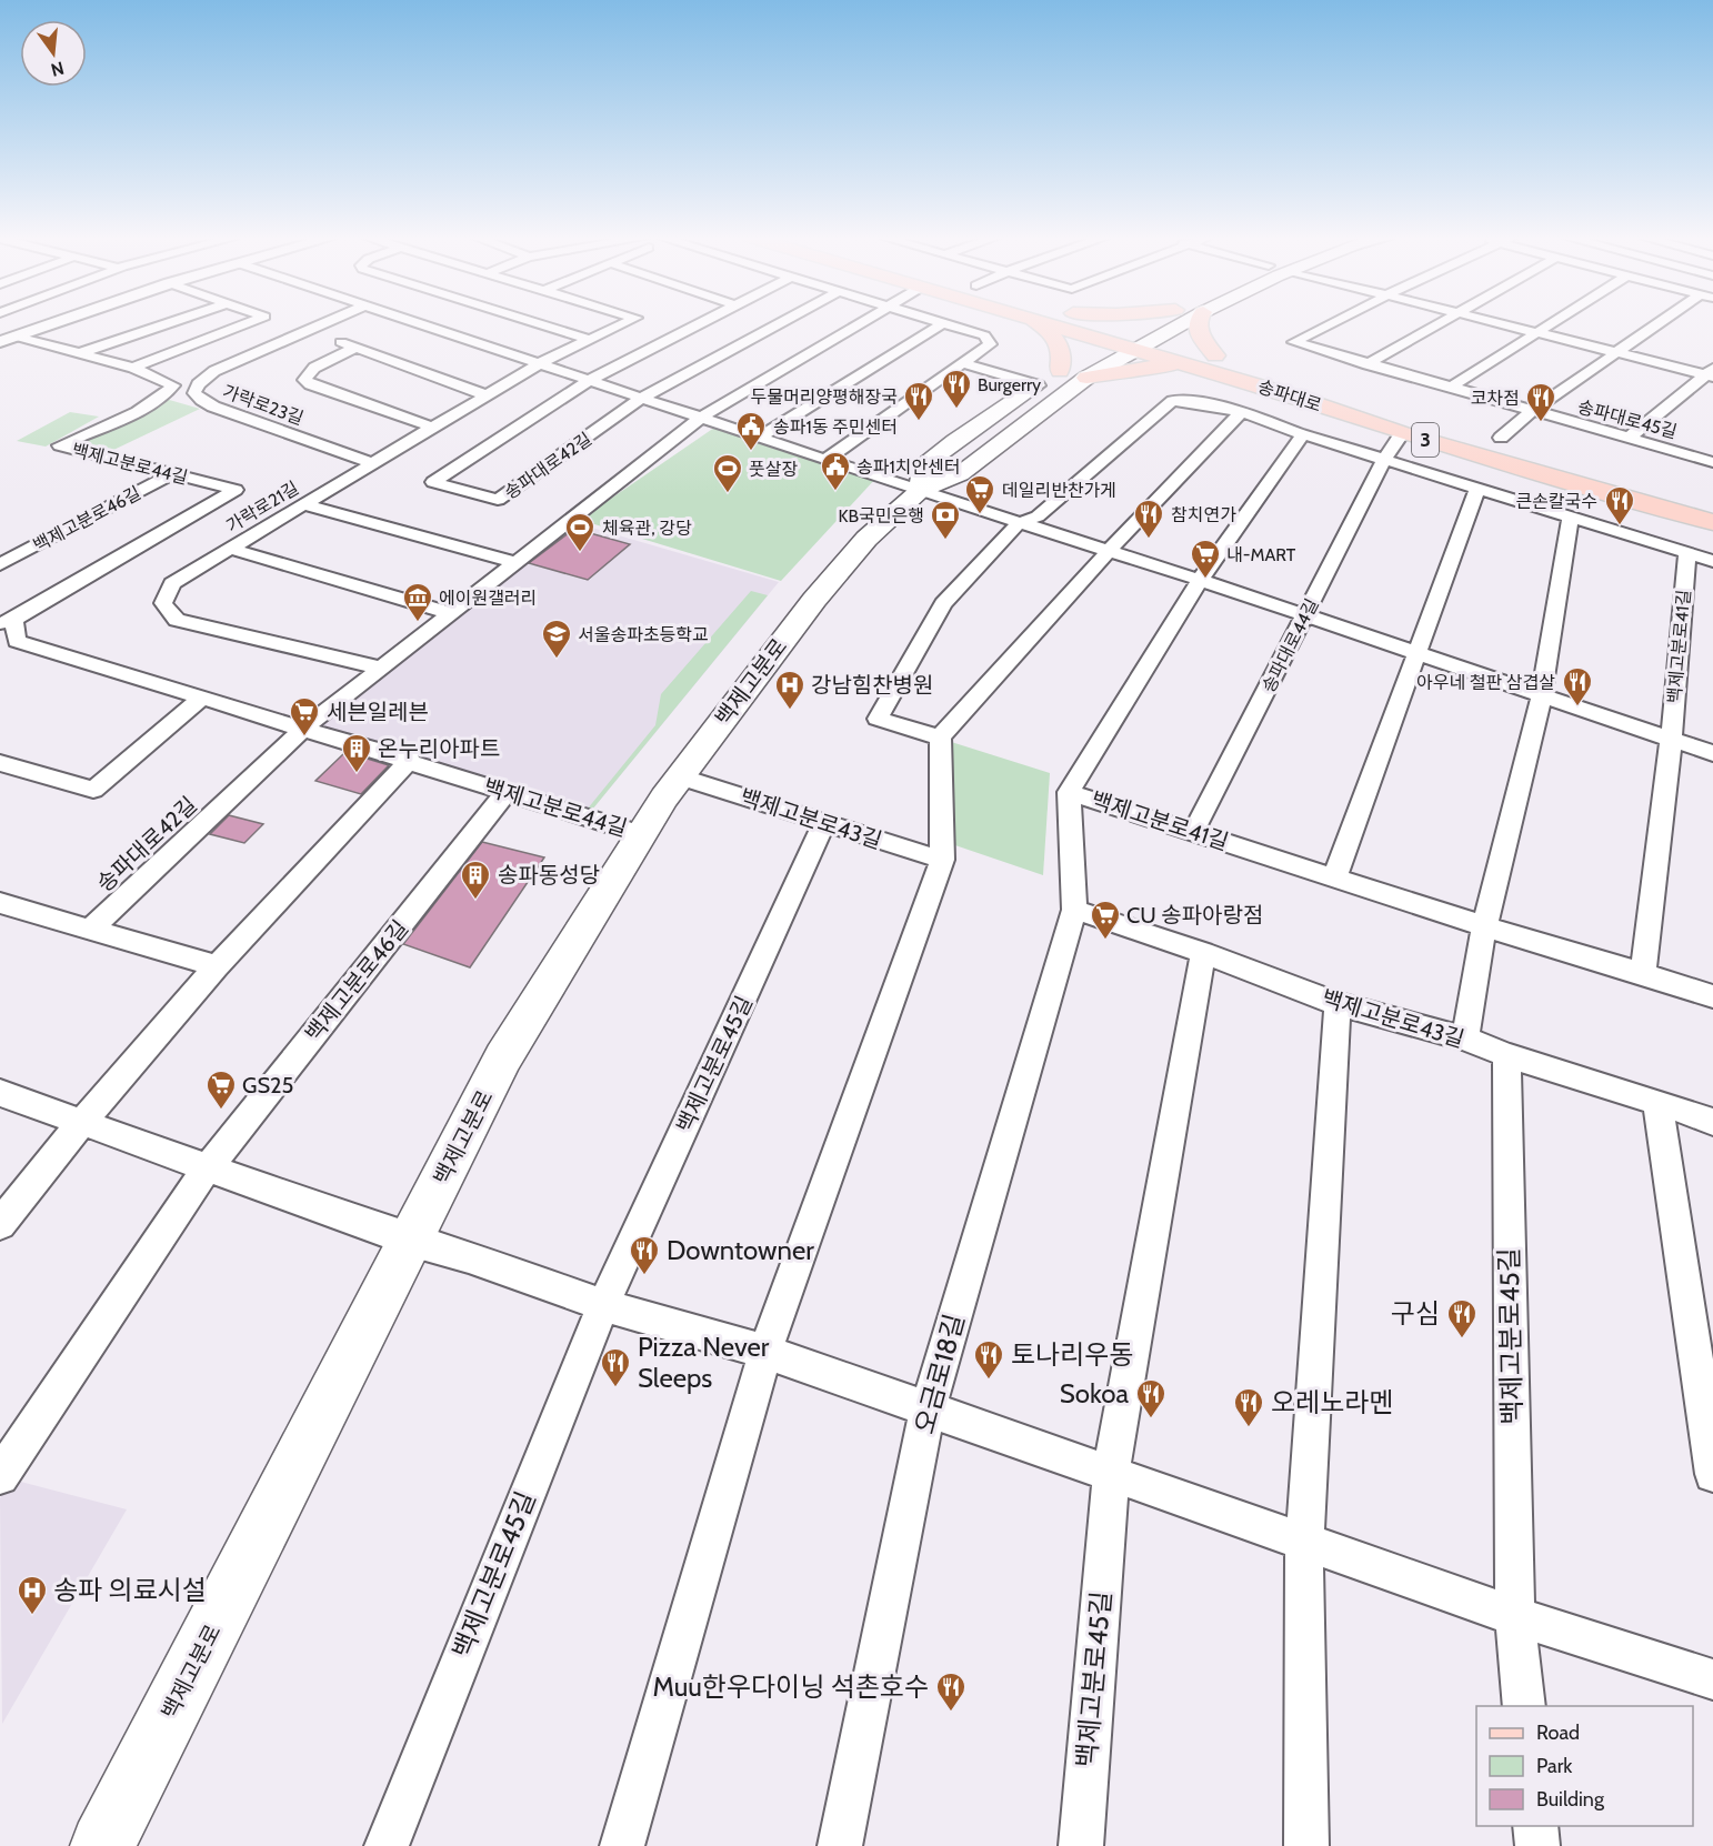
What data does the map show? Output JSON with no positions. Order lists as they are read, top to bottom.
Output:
{
  "streets": {
    "main road": ["송파대로", "3", "백제고분로"],
    "street": [
      "가락로23길",
      "송파대로45길",
      "백제고분로44길",
      "송파대로42길",
      "가락로21길",
      "백제고분로46길",
      "송파대로44길",
      "백제고분로41길",
      "백제고분로43길",
      "백제고분로45길",
      "오금로18길"
    ]
  },
  "crossings": [
    ["송파대로", "송파대로44길"],
    ["송파대로", "백제고분로"],
    ["가락로23길", "가락로21길"],
    ["백제고분로44길", "송파대로42길"],
    ["백제고분로44길", "백제고분로46길"],
    ["백제고분로44길", "백제고분로"],
    ["송파대로42길", "가락로21길"],
    ["송파대로44길", "백제고분로41길"],
    ["백제고분로41길", "오금로18길"],
    ["백제고분로", "백제고분로43길"],
    ["백제고분로43길", "백제고분로45길"],
    ["백제고분로43길", "오금로18길"]
  ],
  "places": {
    "restaurant": [
      "Burgerry",
      "두물머리양평해장국",
      "코차점",
      "큰손칼국수",
      "참치연가",
      "아우네 철판 삼겹살",
      "Downtowner",
      "구심",
      "토나리우동",
      "Pizza Never Sleeps",
      "Sokoa",
      "오레노라멘",
      "Muu한우다이닝 석촌호수"
    ],
    "public building": ["송파1동 주민센터", "송파1치안센터"],
    "sports": ["풋살장", "체육관, 강당"],
    "supermarket": [
      "데일리반찬가게",
      "내-MART",
      "세븐일레븐",
      "CU 송파아랑점",
      "GS25"
    ],
    "bank": ["KB국민은행"],
    "museum": ["에이원갤러리"],
    "school or university": ["서울송파초등학교"],
    "hospital": ["강남힘찬병원", "송파 의료시설"],
    "building": ["온누리아파트", "송파동성당"]
  },
  "legend": ["Road", "Park", "Building"],
  "north": "bottom"
}
